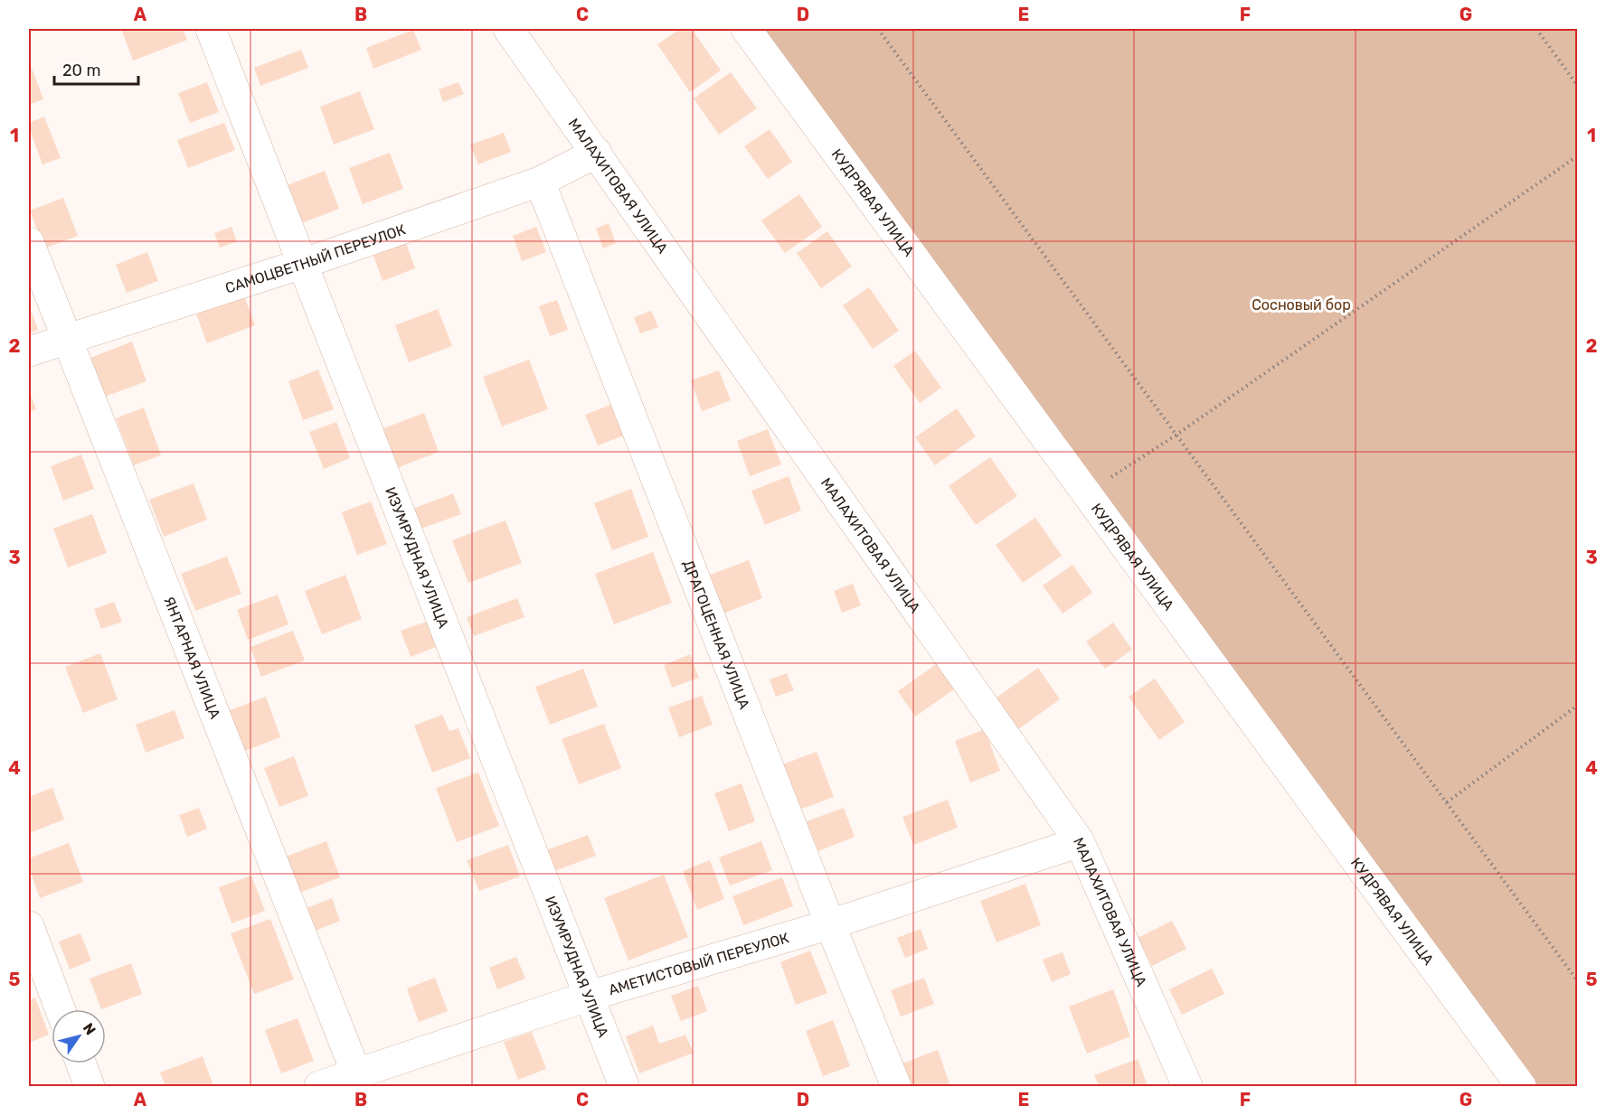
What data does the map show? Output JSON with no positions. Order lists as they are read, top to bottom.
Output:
{
  "streets": {
    "street": [
      "МАЛАХИТОВАЯ УЛИЦА",
      "КУДРЯВАЯ УЛИЦА",
      "САМОЦВЕТНЫЙ ПЕРЕУЛОК",
      "ИЗУМРУДНАЯ УЛИЦА",
      "ДРАГОЦЕННАЯ УЛИЦА",
      "ЯНТАРНАЯ УЛИЦА",
      "АМЕТИСТОВЫЙ ПЕРЕУЛОК"
    ]
  },
  "crossings": [
    ["МАЛАХИТОВАЯ УЛИЦА", "САМОЦВЕТНЫЙ ПЕРЕУЛОК"],
    ["МАЛАХИТОВАЯ УЛИЦА", "АМЕТИСТОВЫЙ ПЕРЕУЛОК"],
    ["САМОЦВЕТНЫЙ ПЕРЕУЛОК", "ИЗУМРУДНАЯ УЛИЦА"],
    ["САМОЦВЕТНЫЙ ПЕРЕУЛОК", "ДРАГОЦЕННАЯ УЛИЦА"],
    ["САМОЦВЕТНЫЙ ПЕРЕУЛОК", "ЯНТАРНАЯ УЛИЦА"],
    ["ИЗУМРУДНАЯ УЛИЦА", "АМЕТИСТОВЫЙ ПЕРЕУЛОК"],
    ["ДРАГОЦЕННАЯ УЛИЦА", "АМЕТИСТОВЫЙ ПЕРЕУЛОК"],
    ["ЯНТАРНАЯ УЛИЦА", "АМЕТИСТОВЫЙ ПЕРЕУЛОК"]
  ],
  "parks": ["Сосновый бор"],
  "scale_bar": "20 m",
  "north": "top right",
  "grid": {
    "columns": [
      "A",
      "B",
      "C",
      "D",
      "E",
      "F",
      "G"
    ],
    "rows": [
      "1",
      "2",
      "3",
      "4",
      "5"
    ]
  }
}
